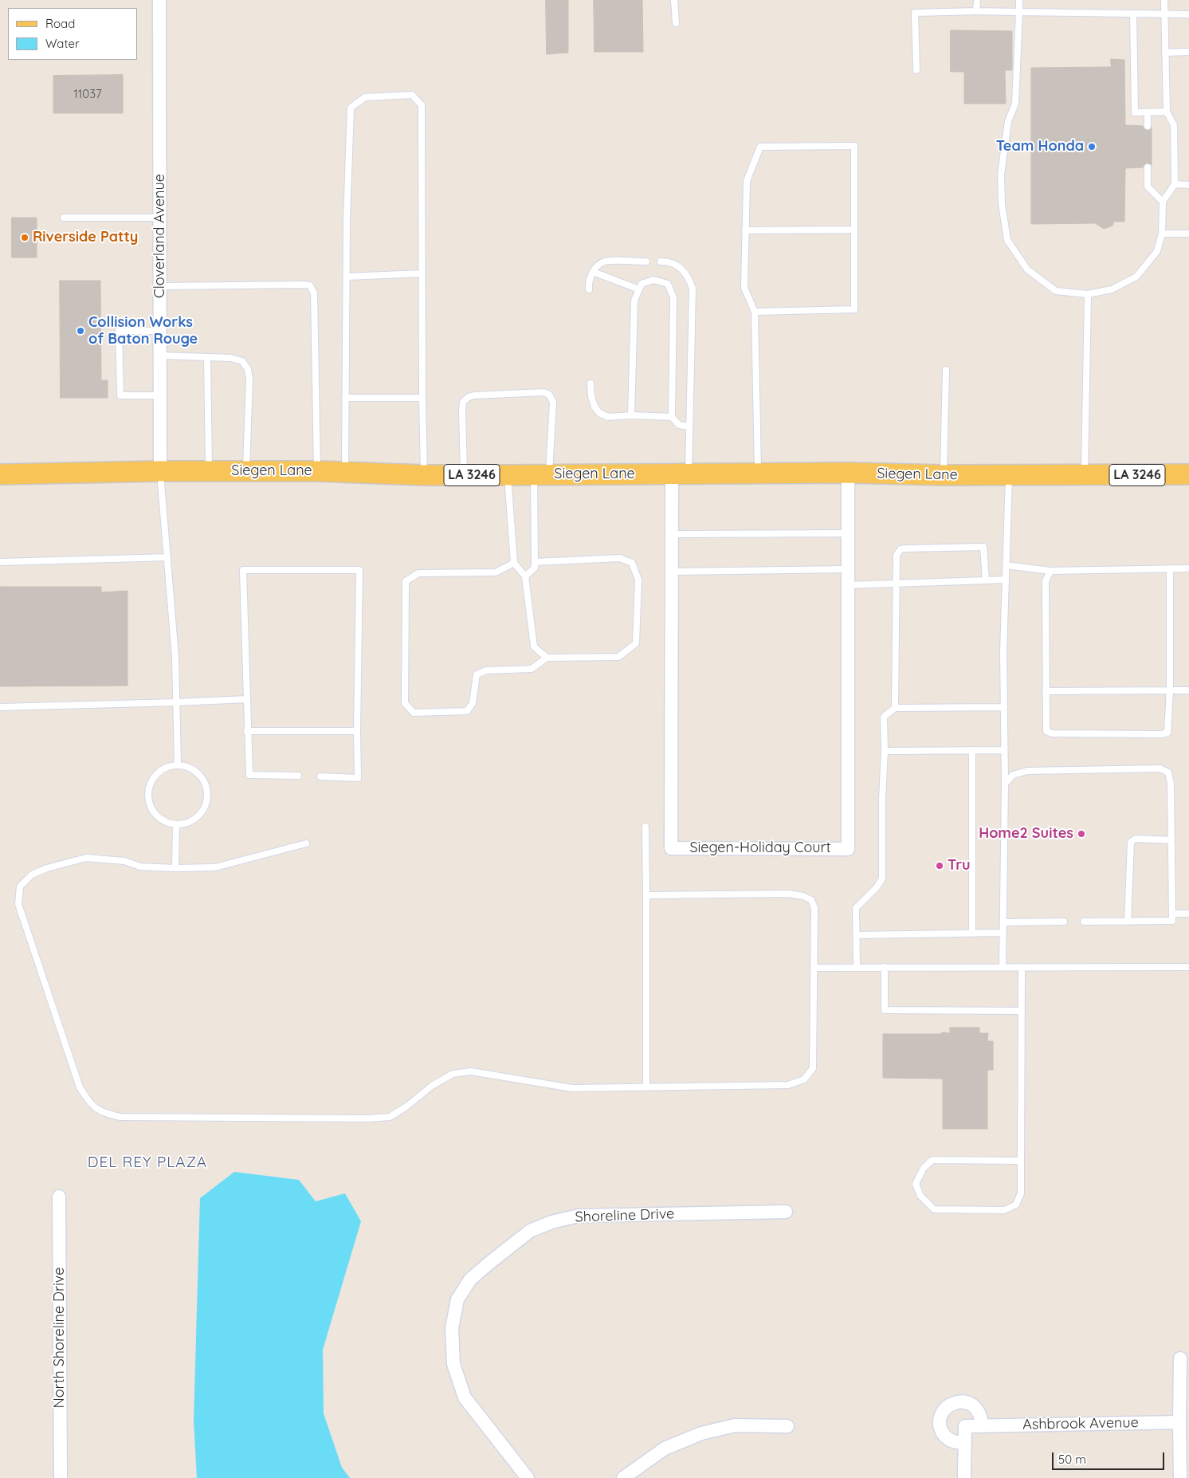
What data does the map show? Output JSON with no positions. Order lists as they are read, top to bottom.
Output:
{
  "streets": {
    "main road": ["Siegen Lane", "LA 3246"],
    "street": [
      "Cloverland Avenue",
      "Siegen-Holiday Court",
      "Shoreline Drive",
      "North Shoreline Drive",
      "Ashbrook Avenue"
    ]
  },
  "crossings": [
    ["Cloverland Avenue", "Siegen Lane"],
    ["Siegen Lane", "Siegen-Holiday Court"]
  ],
  "districts": ["DEL REY PLAZA"],
  "places": [
    "Team Honda",
    "Riverside Patty",
    "Collision Works of Baton Rouge",
    "Home2 Suites",
    "Tru"
  ],
  "house_numbers": ["11037"],
  "legend": ["Road", "Water"],
  "scale_bar": "50 m"
}
